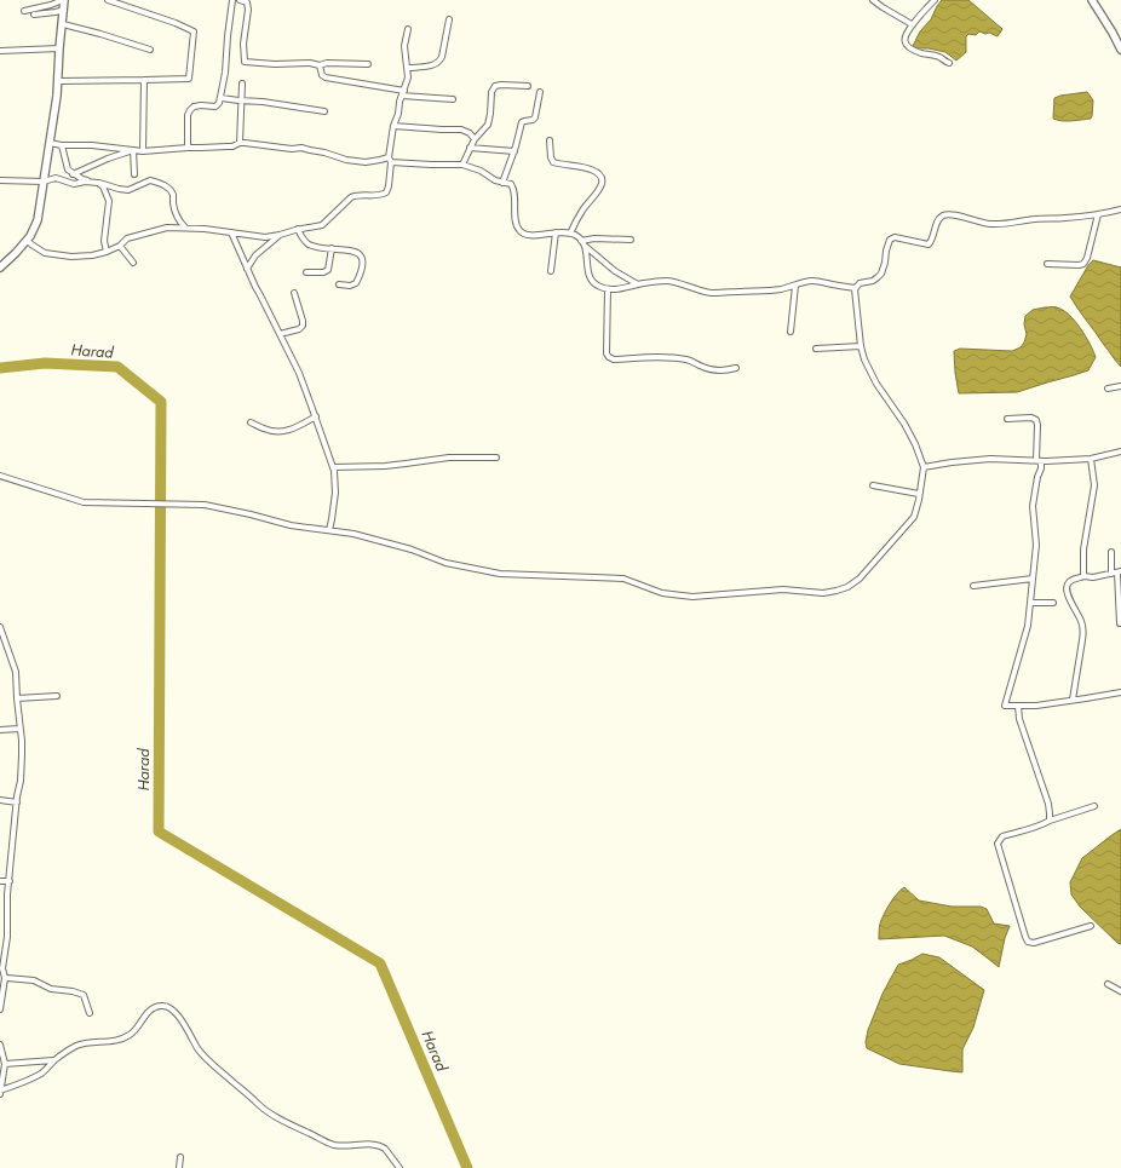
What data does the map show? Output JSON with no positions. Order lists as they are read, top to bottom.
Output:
{
  "water": ["Harad"]
}
